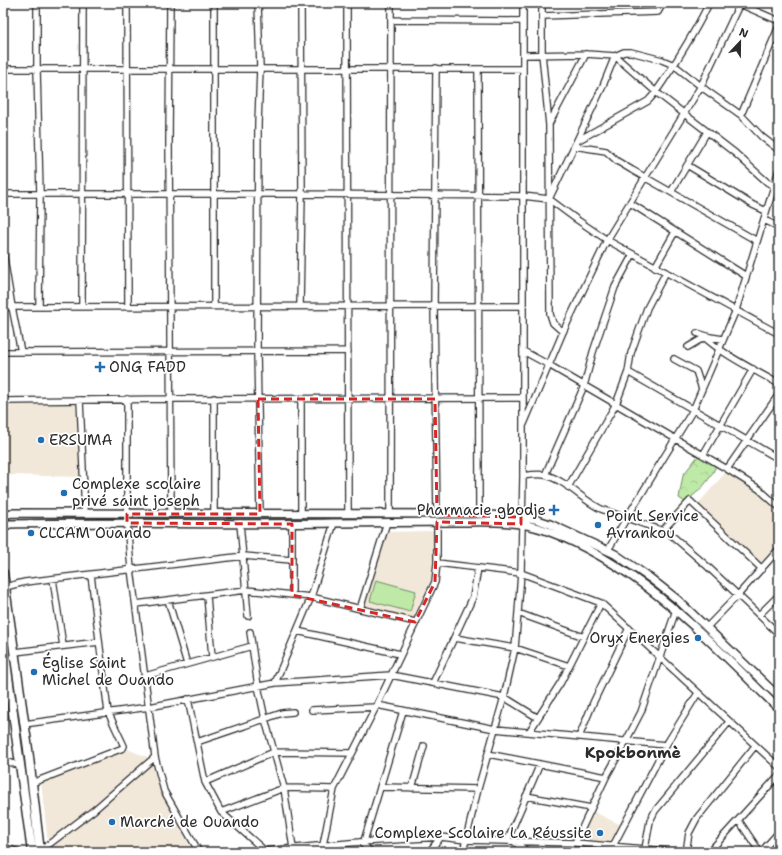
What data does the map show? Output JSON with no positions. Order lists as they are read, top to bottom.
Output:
{
  "districts": ["Kpokbonmè"],
  "places": {
    "health": ["ONG FADD", "Pharmacie gbodje"],
    "other": [
      "ERSUMA",
      "Complexe scolaire privé saint joseph",
      "Point Service Avrankou",
      "CLCAM Ouando",
      "Oryx Energies",
      "Église Saint Michel de Ouando",
      "Marché de Ouando",
      "Complexe Scolaire La Réussite"
    ]
  },
  "north": "top"
}
